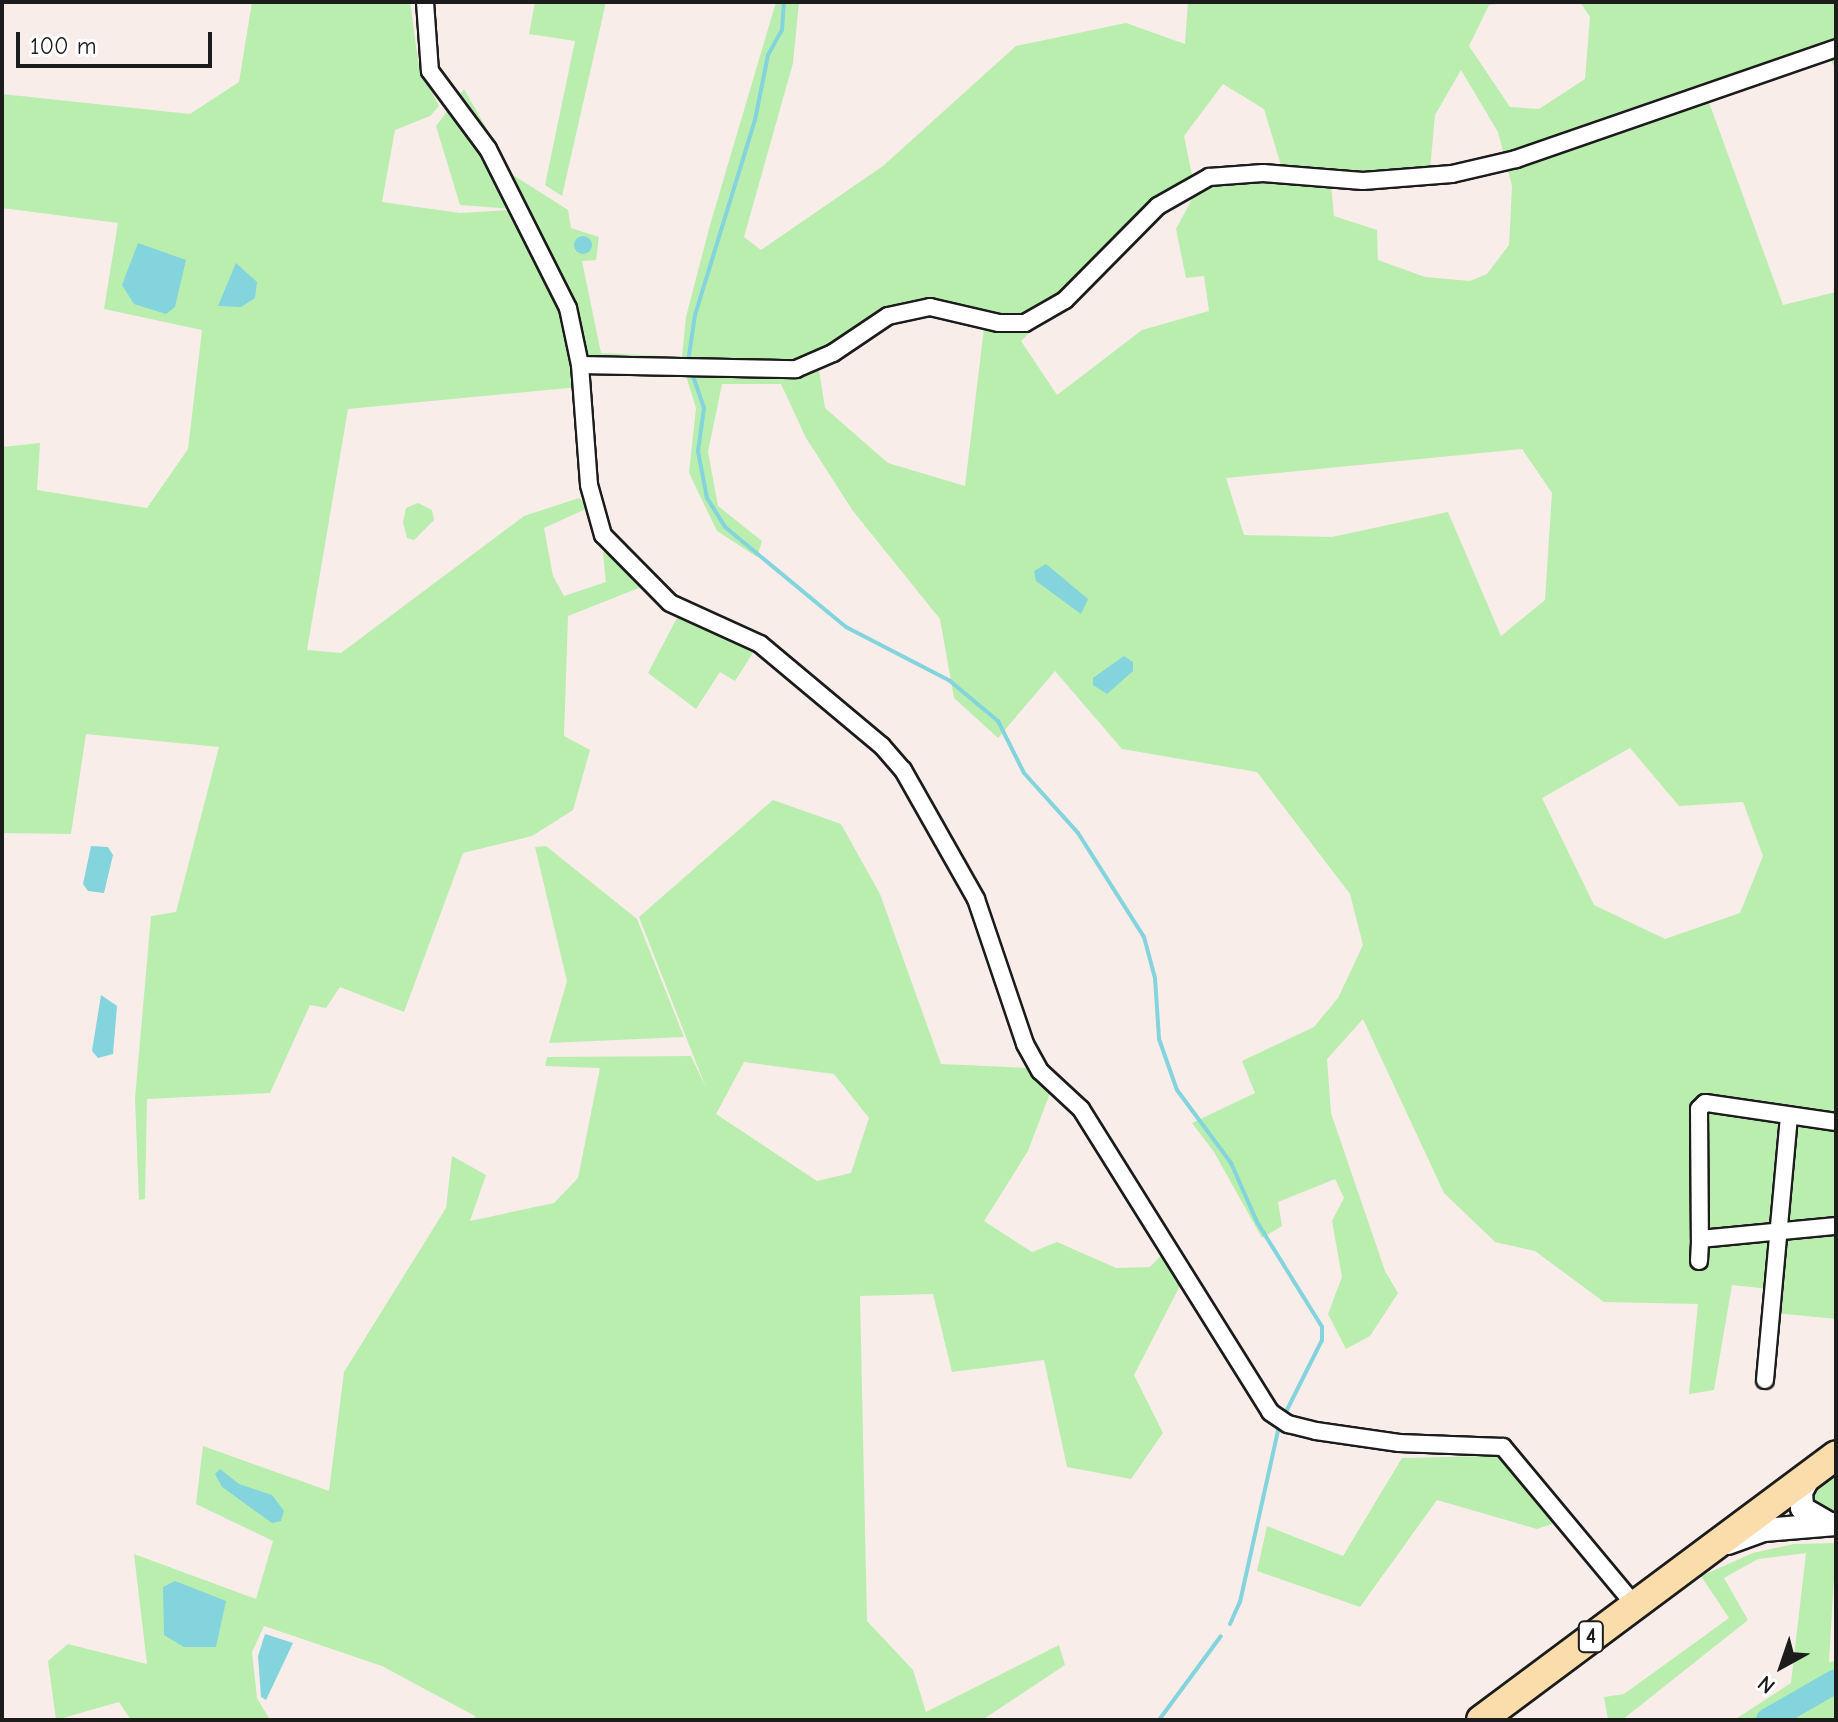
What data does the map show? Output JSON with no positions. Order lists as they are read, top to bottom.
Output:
{
  "streets": {
    "highway": ["4"]
  },
  "scale_bar": "100 m",
  "north": "bottom left"
}
